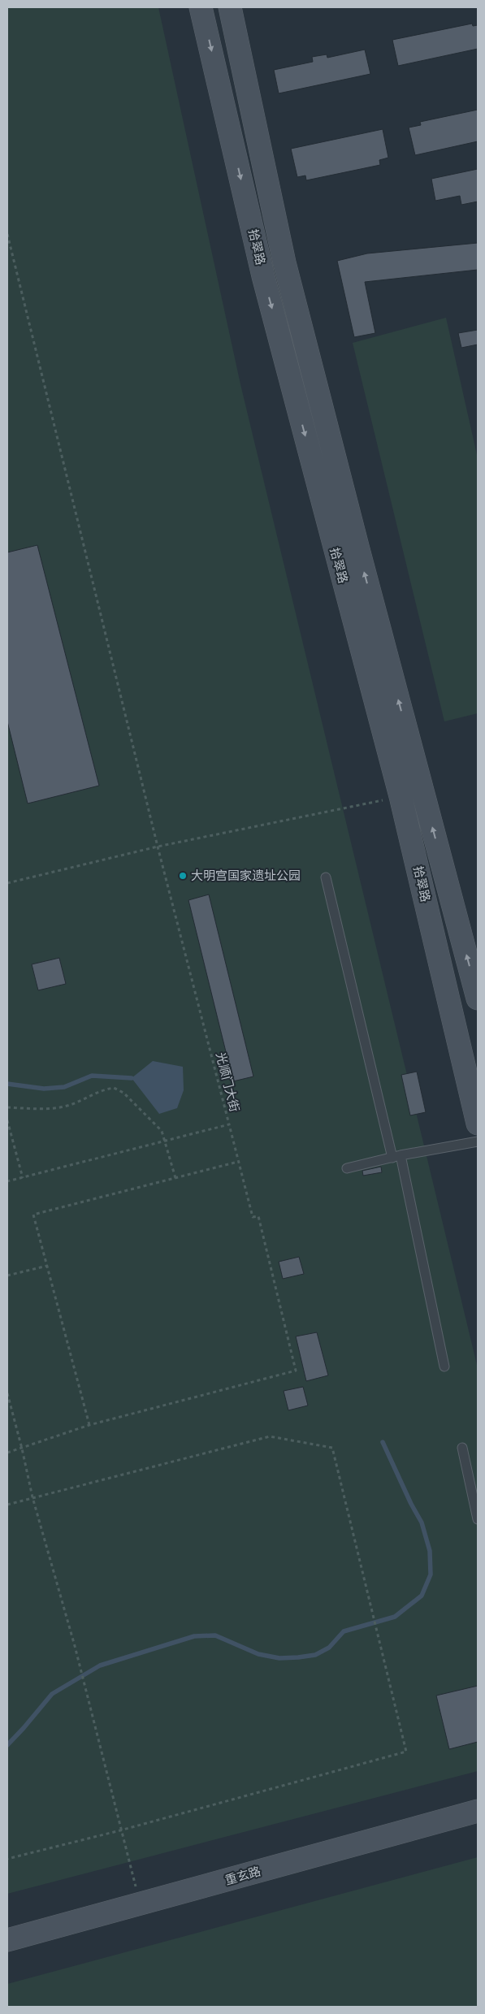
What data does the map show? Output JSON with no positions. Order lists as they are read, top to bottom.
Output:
{
  "streets": {
    "main road": ["拾翠路", "重玄路"],
    "path": ["光顺门大街"]
  },
  "places": ["大明宫国家遗址公园"]
}
